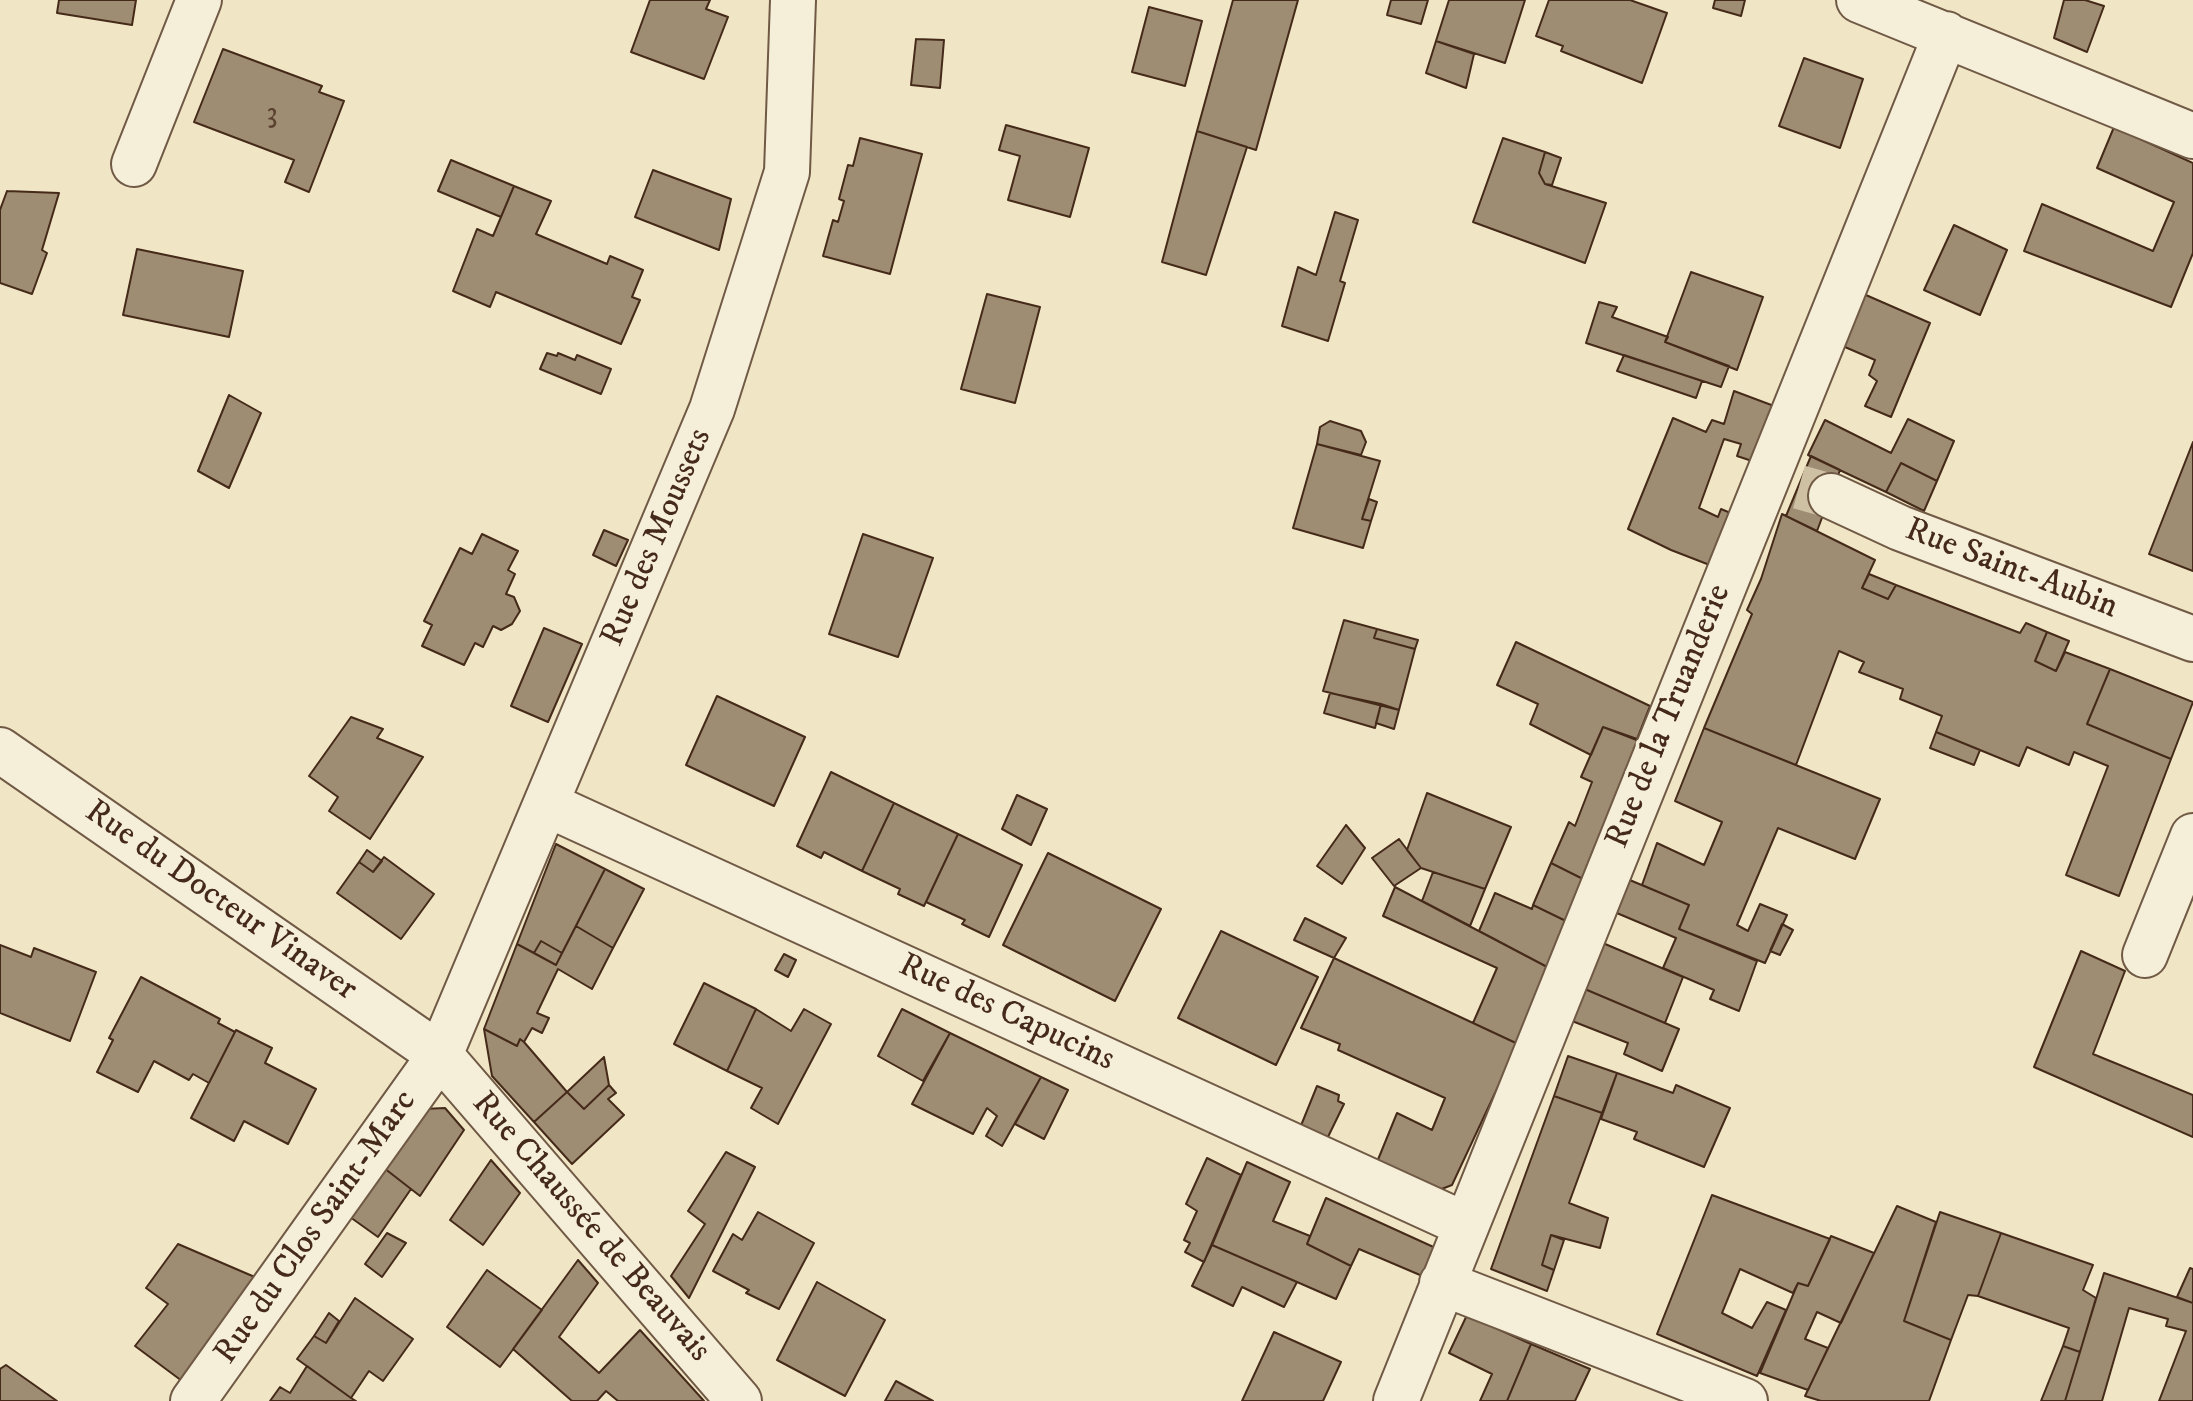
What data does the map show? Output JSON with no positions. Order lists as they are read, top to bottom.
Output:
{
  "streets": {
    "street": [
      "Rue des Moussets",
      "Rue Saint-Aubin",
      "Rue de la Truanderie",
      "Rue du Docteur Vinaver",
      "Rue des Capucins",
      "Rue du Clos Saint-Marc",
      "Rue Chaussée de Beauvais"
    ]
  },
  "crossings": [
    ["Rue des Moussets", "Rue du Docteur Vinaver"],
    ["Rue des Moussets", "Rue des Capucins"],
    ["Rue des Moussets", "Rue du Clos Saint-Marc"],
    ["Rue des Moussets", "Rue Chaussée de Beauvais"],
    ["Rue Saint-Aubin", "Rue de la Truanderie"],
    ["Rue de la Truanderie", "Rue des Capucins"],
    ["Rue du Docteur Vinaver", "Rue du Clos Saint-Marc"],
    ["Rue du Docteur Vinaver", "Rue Chaussée de Beauvais"],
    ["Rue du Clos Saint-Marc", "Rue Chaussée de Beauvais"]
  ],
  "house_numbers": ["3"]
}
